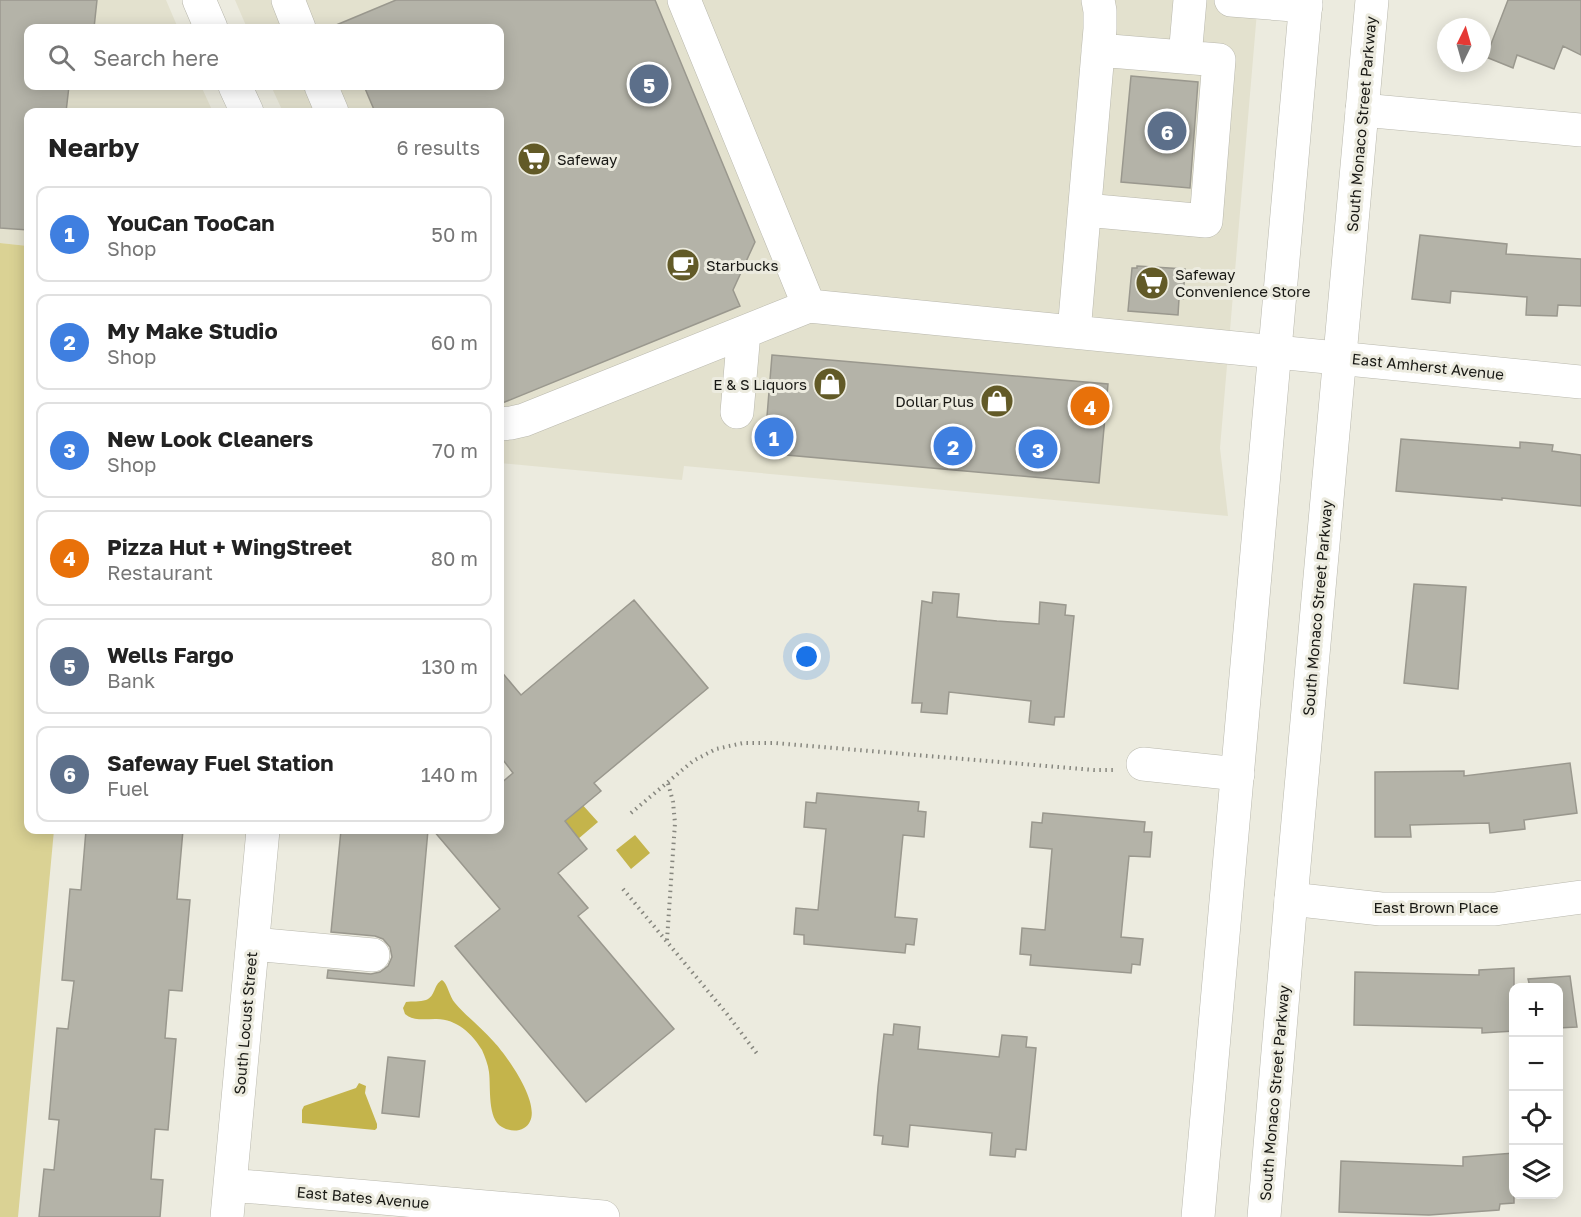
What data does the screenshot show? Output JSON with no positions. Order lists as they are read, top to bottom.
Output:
{
  "streets": {
    "main road": [
      "South Monaco Street Parkway",
      "East Amherst Avenue",
      "East Brown Place",
      "South Locust Street",
      "East Bates Avenue"
    ]
  },
  "crossings": [
    ["South Monaco Street Parkway", "East Amherst Avenue"],
    ["South Monaco Street Parkway", "East Brown Place"],
    ["South Locust Street", "East Bates Avenue"]
  ],
  "places": {
    "supermarket": ["Safeway", "Safeway Convenience Store"],
    "cafe": ["Starbucks"],
    "shop": ["E & S Liquors", "Dollar Plus"]
  },
  "north": "top",
  "page": {
    "search": "Search here",
    "pins": [
      "5",
      "6",
      "4",
      "1",
      "2",
      "3"
    ],
    "heading": ["Nearby", "6 results"],
    "list": [
      {
        "mark": "1",
        "name": "YouCan TooCan",
        "note": "Shop",
        "value": "50 m"
      },
      {
        "mark": "2",
        "name": "My Make Studio",
        "note": "Shop",
        "value": "60 m"
      },
      {
        "mark": "3",
        "name": "New Look Cleaners",
        "note": "Shop",
        "value": "70 m"
      },
      {
        "mark": "4",
        "name": "Pizza Hut + WingStreet",
        "note": "Restaurant",
        "value": "80 m"
      },
      {
        "mark": "5",
        "name": "Wells Fargo",
        "note": "Bank",
        "value": "130 m"
      },
      {
        "mark": "6",
        "name": "Safeway Fuel Station",
        "note": "Fuel",
        "value": "140 m"
      }
    ],
    "map_buttons": ["+", "−"]
  }
}
